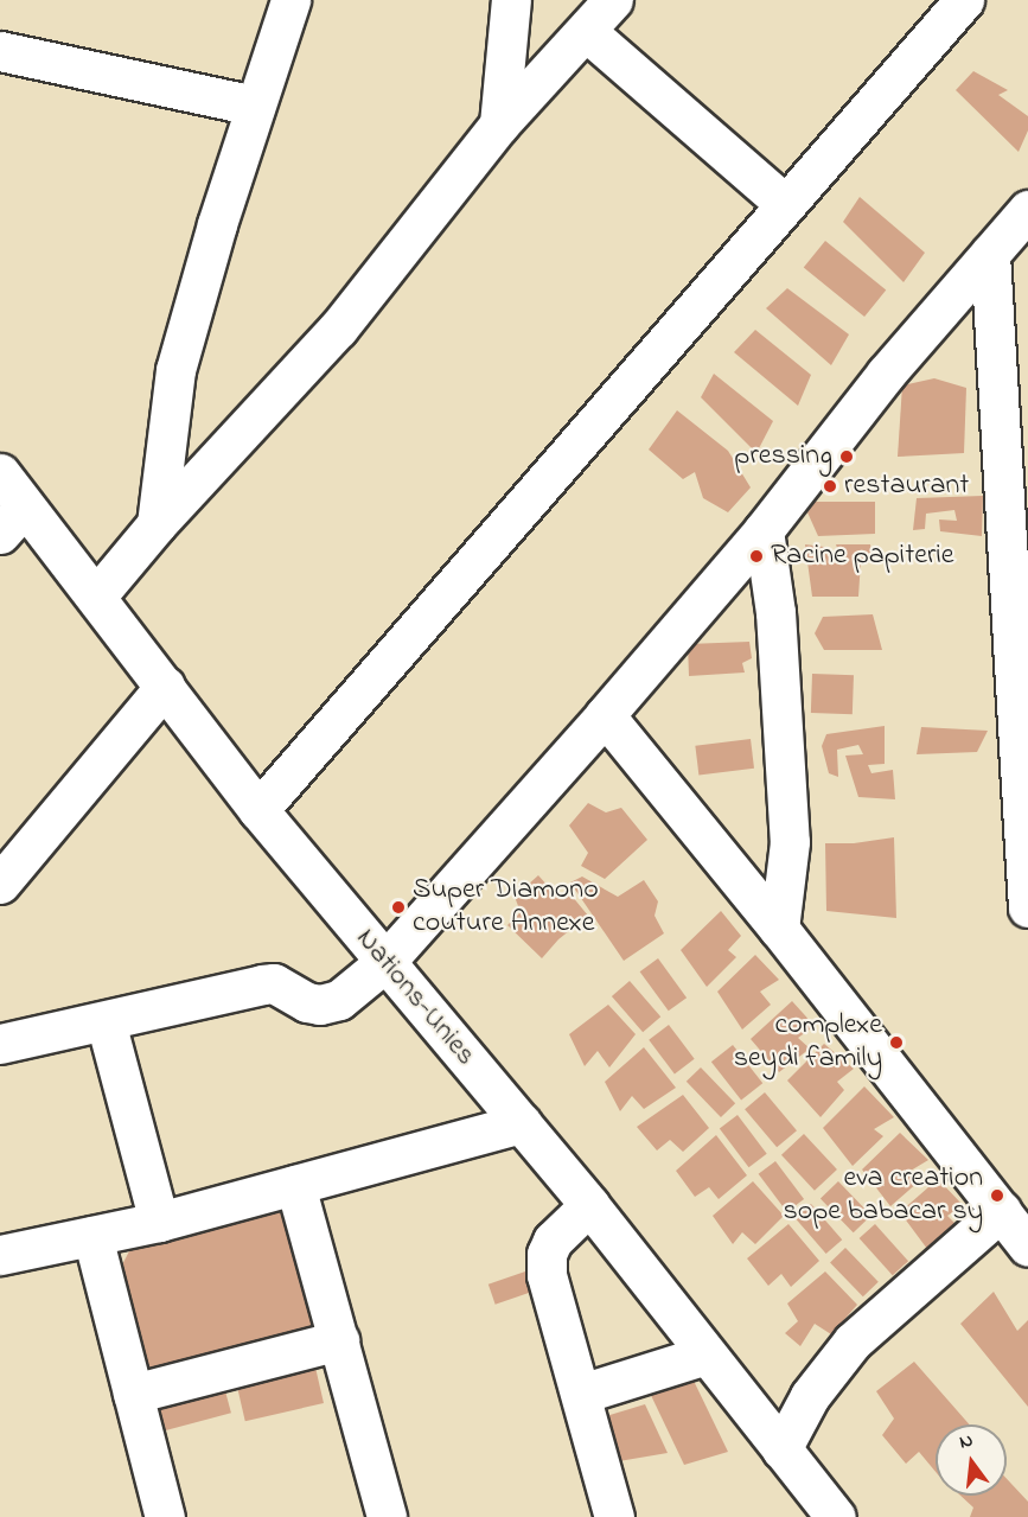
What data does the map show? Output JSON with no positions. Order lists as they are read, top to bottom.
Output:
{
  "streets": {
    "street": ["Nations-Unies"]
  },
  "places": [
    "pressing",
    "restaurant",
    "Racine papiterie",
    "Super Diamono couture Annexe",
    "complexe seydi family",
    "eva creation sope babacar sy"
  ],
  "north": "top"
}
